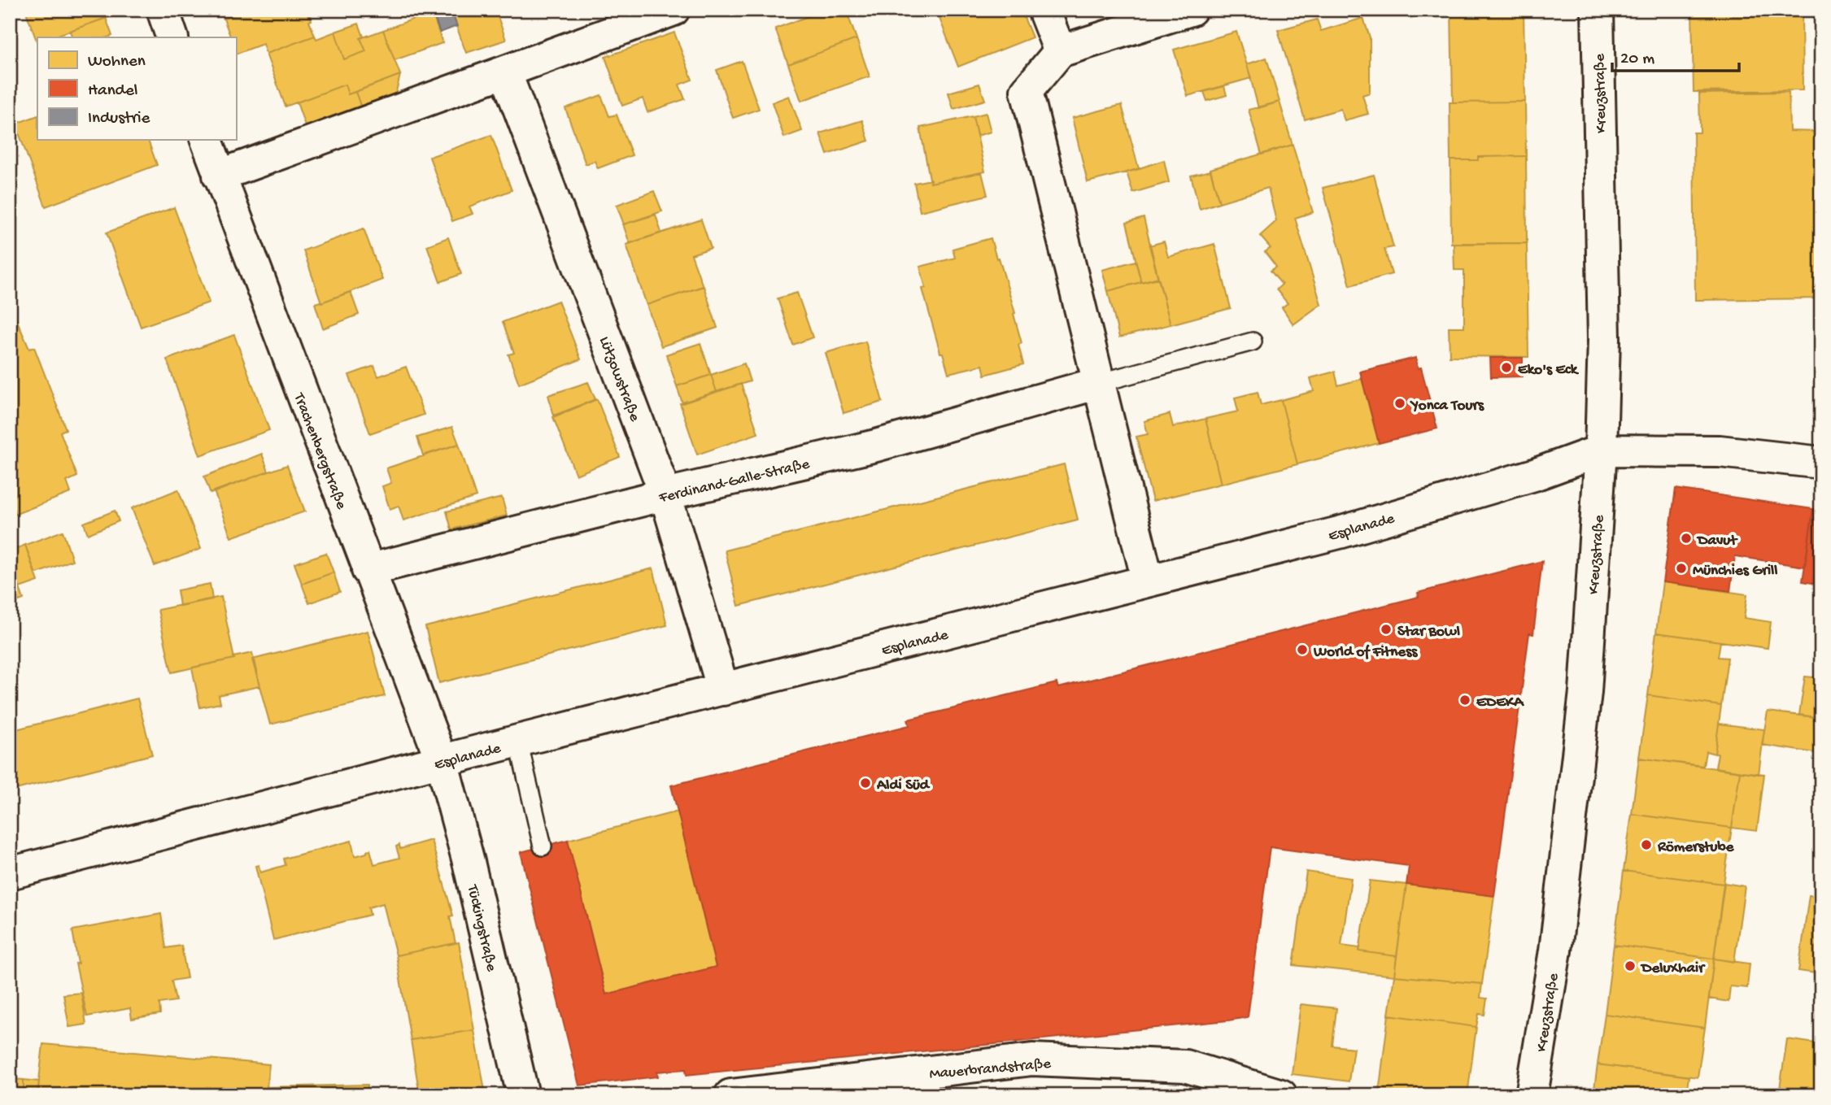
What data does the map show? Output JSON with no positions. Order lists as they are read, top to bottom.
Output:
{
  "streets": {
    "street": [
      "Kreuzstraße",
      "Lützowstraße",
      "Trachenbergstraße",
      "Ferdinand-Galle-Straße",
      "Esplanade",
      "Tückingstraße",
      "Mauerbrandstraße"
    ]
  },
  "crossings": [
    ["Kreuzstraße", "Esplanade"],
    ["Lützowstraße", "Ferdinand-Galle-Straße"],
    ["Lützowstraße", "Esplanade"],
    ["Trachenbergstraße", "Ferdinand-Galle-Straße"],
    ["Trachenbergstraße", "Esplanade"],
    ["Trachenbergstraße", "Tückingstraße"],
    ["Esplanade", "Tückingstraße"]
  ],
  "places": [
    "Eko's Eck",
    "Yonca Tours",
    "Davut",
    "Münchies Grill",
    "Star Bowl",
    "World of Fitness",
    "EDEKA",
    "Aldi Süd",
    "Römerstube",
    "DeluXhair"
  ],
  "legend": ["Wohnen", "Handel", "Industrie"],
  "scale_bar": "20 m"
}
